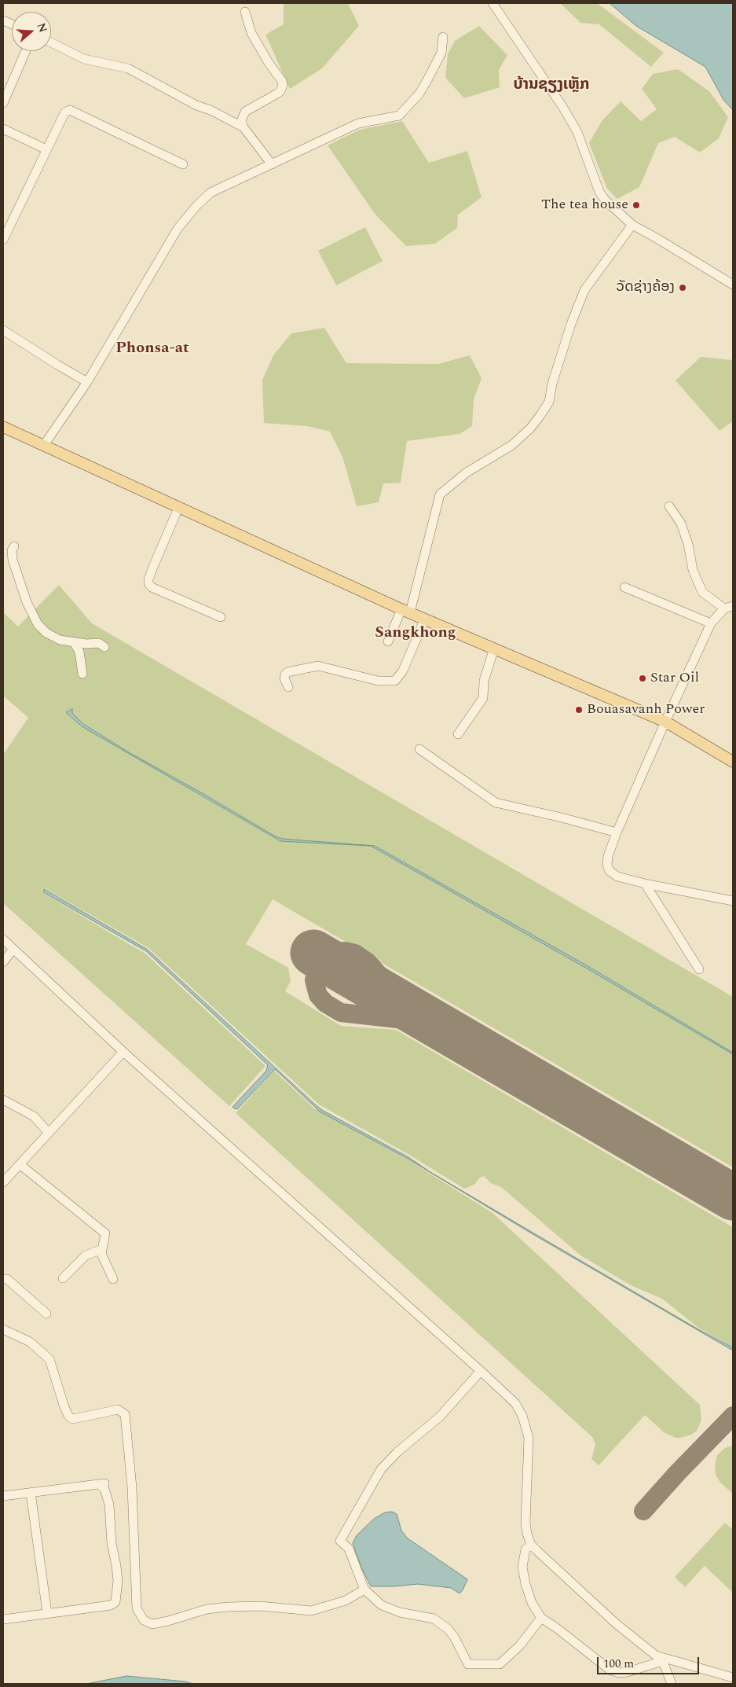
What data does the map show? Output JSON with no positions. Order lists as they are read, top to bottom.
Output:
{
  "districts": ["ບ້ານຊຽງເຫຼັກ", "Phonsa-at", "Sangkhong"],
  "places": [
    "The tea house",
    "ວັດຊ່າງຄ້ອງ",
    "Star Oil",
    "Bouasavanh Power"
  ],
  "scale_bar": "100 m",
  "north": "right"
}
